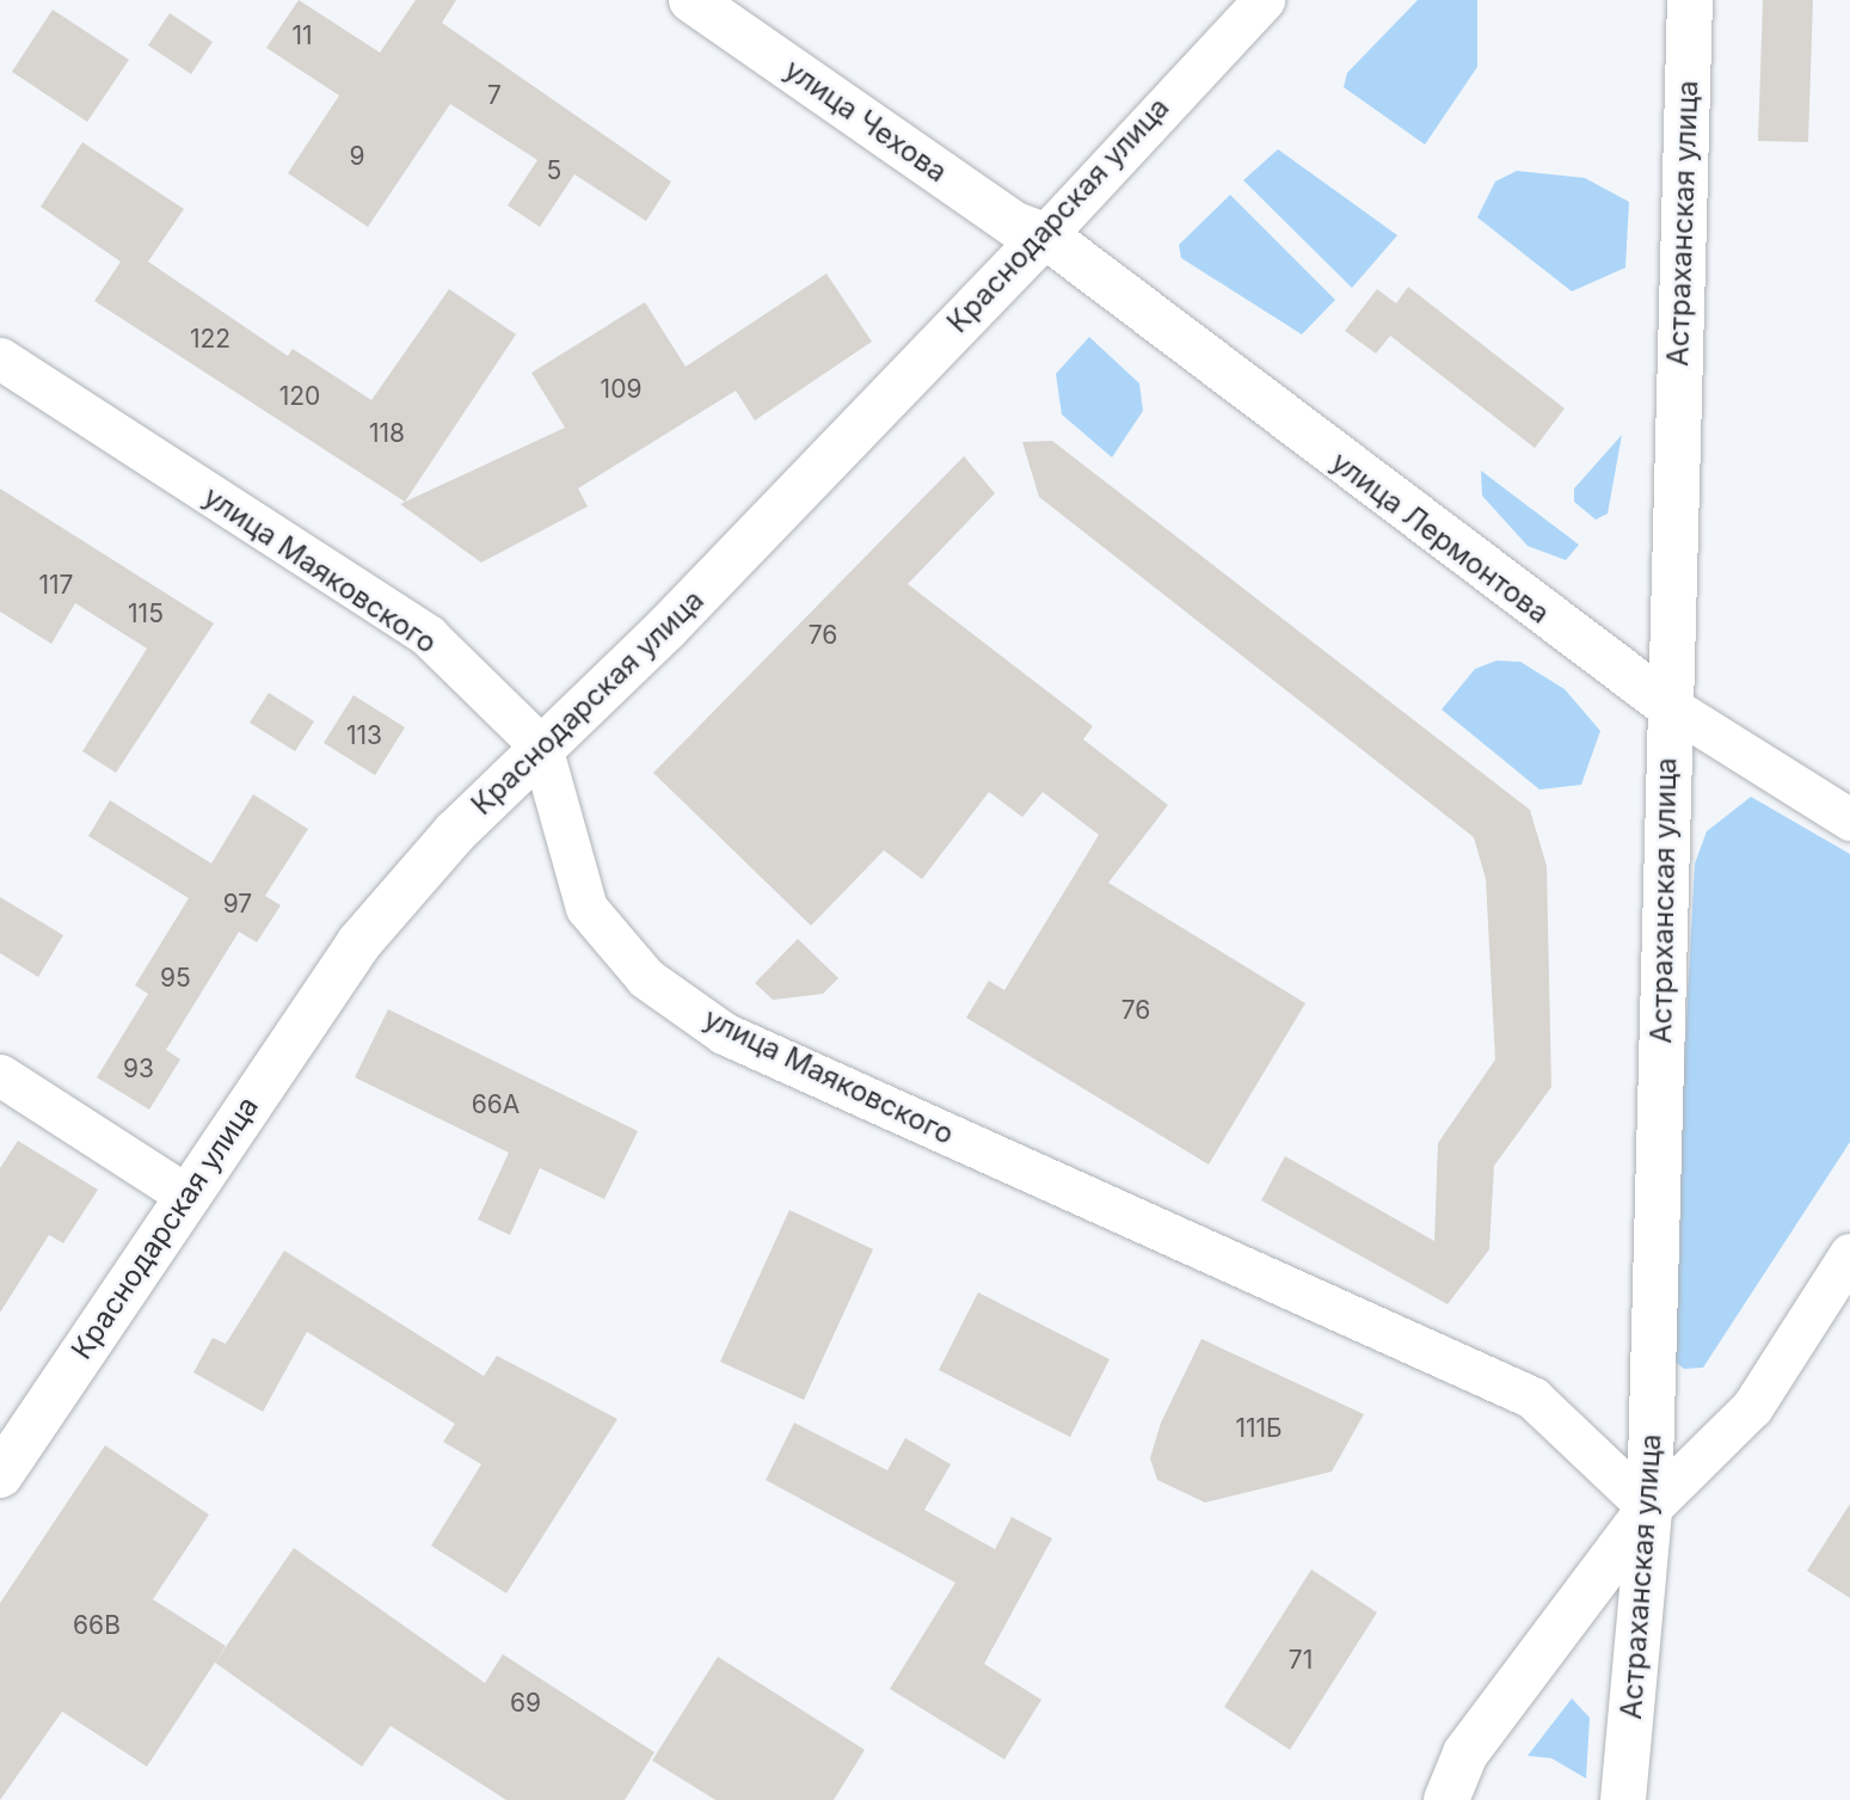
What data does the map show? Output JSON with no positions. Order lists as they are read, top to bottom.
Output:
{
  "streets": {
    "street": [
      "улица Чехова",
      "Краснодарская улица",
      "Астраханская улица",
      "улица Лермонтова",
      "улица Маяковского"
    ]
  },
  "crossings": [
    ["улица Чехова", "Краснодарская улица"],
    ["улица Чехова", "улица Лермонтова"],
    ["Краснодарская улица", "улица Лермонтова"],
    ["Краснодарская улица", "улица Маяковского"],
    ["Астраханская улица", "улица Лермонтова"],
    ["Астраханская улица", "улица Маяковского"]
  ],
  "house_numbers": [
    "11",
    "7",
    "9",
    "5",
    "122",
    "109",
    "120",
    "118",
    "117",
    "115",
    "76",
    "113",
    "97",
    "95",
    "76",
    "93",
    "66А",
    "111Б",
    "66В",
    "71",
    "69"
  ]
}
